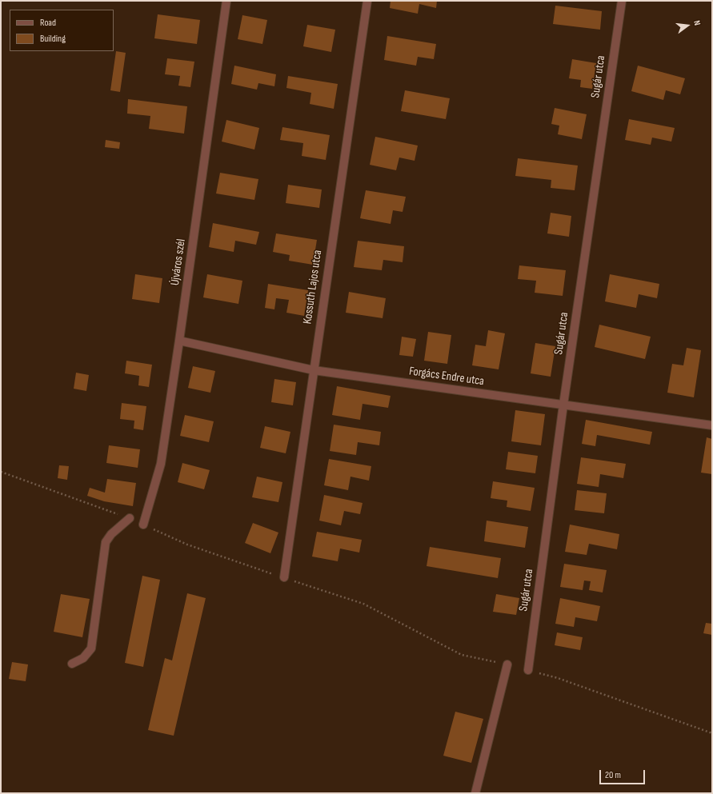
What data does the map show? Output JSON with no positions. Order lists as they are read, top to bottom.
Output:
{
  "streets": {
    "street": [
      "Sugár utca",
      "Újváros szél",
      "Kossuth Lajos utca",
      "Forgács Endre utca"
    ]
  },
  "crossings": [
    ["Sugár utca", "Forgács Endre utca"],
    ["Újváros szél", "Forgács Endre utca"],
    ["Kossuth Lajos utca", "Forgács Endre utca"]
  ],
  "legend": ["Road", "Building"],
  "scale_bar": "20 m",
  "north": "right"
}
